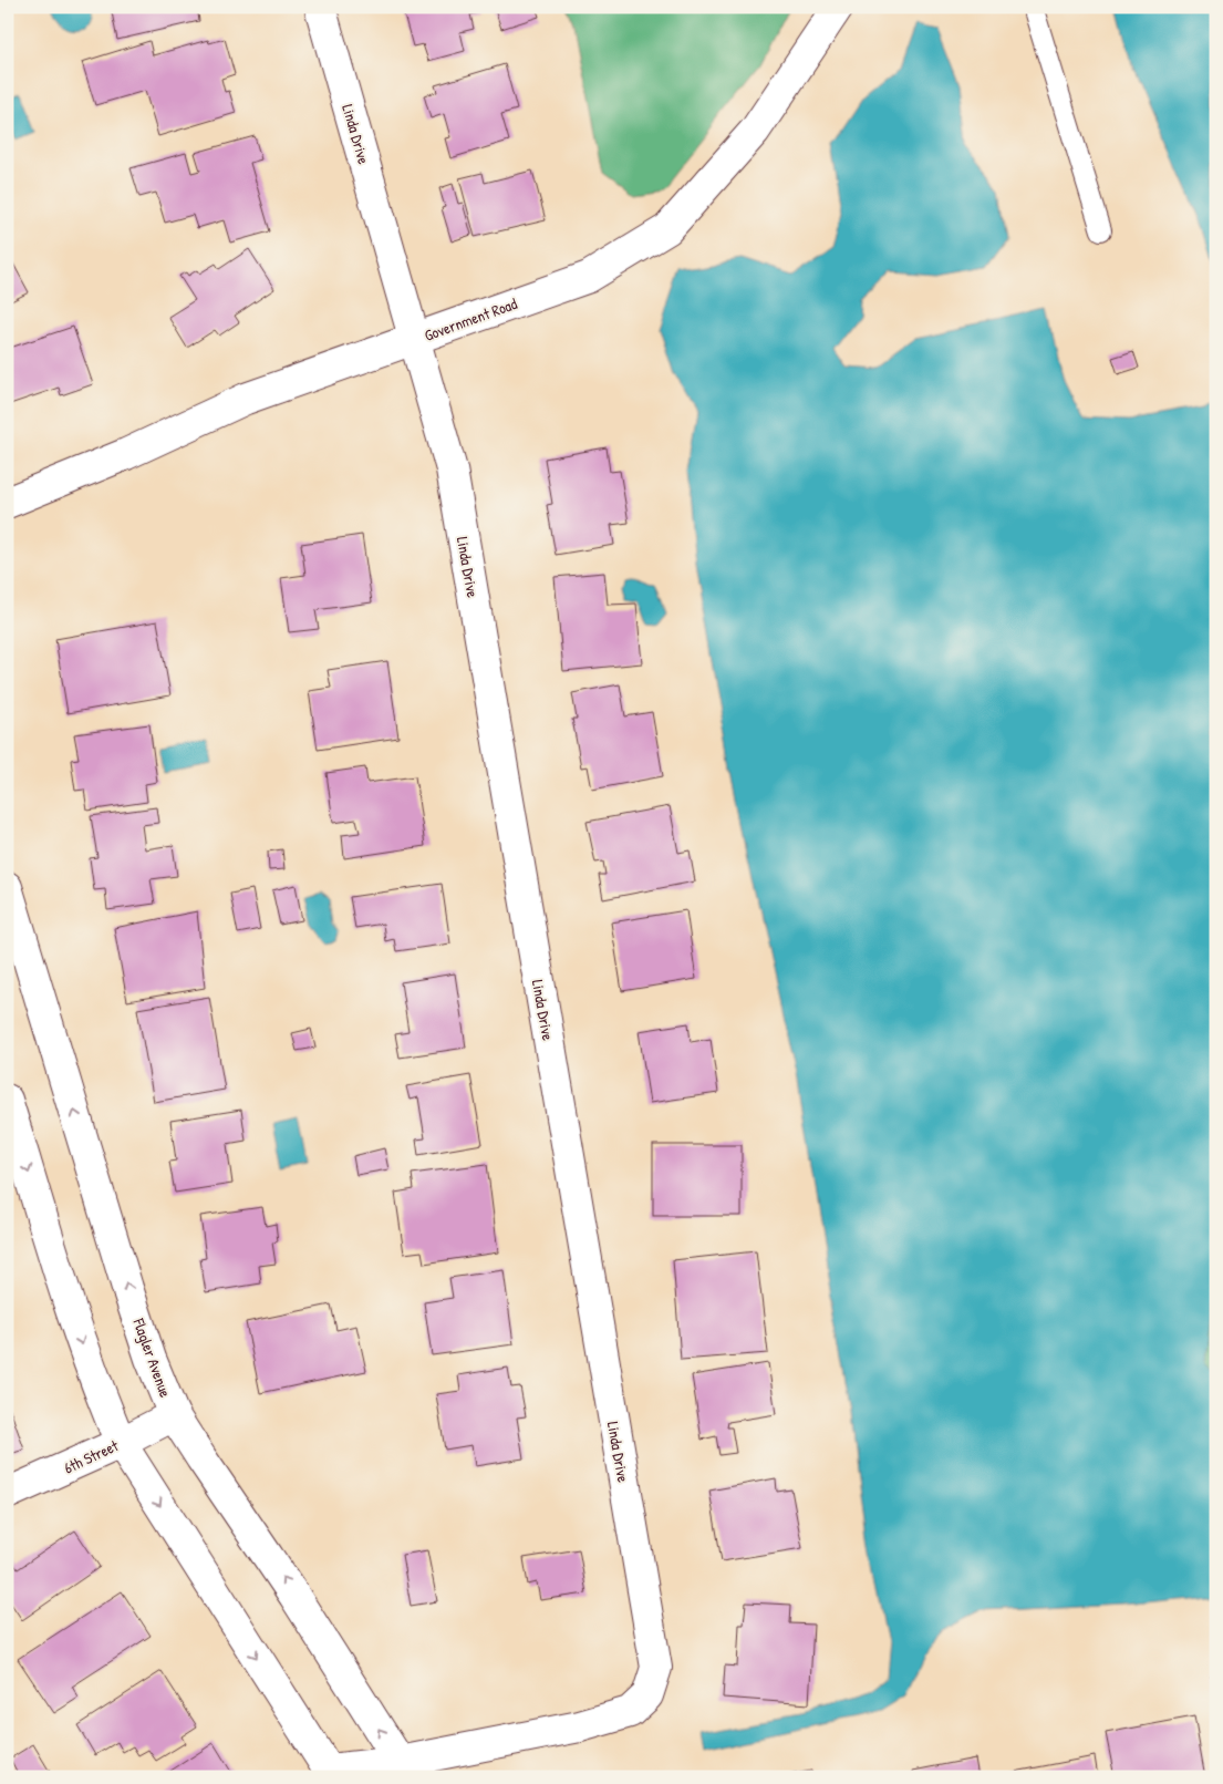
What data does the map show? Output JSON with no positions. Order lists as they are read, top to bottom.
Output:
{
  "streets": {
    "street": [
      "Linda Drive",
      "Government Road",
      "Flagler Avenue",
      "6th Street"
    ]
  },
  "crossings": [
    ["Linda Drive", "Government Road"],
    ["Linda Drive", "Flagler Avenue"],
    ["Flagler Avenue", "6th Street"]
  ]
}
